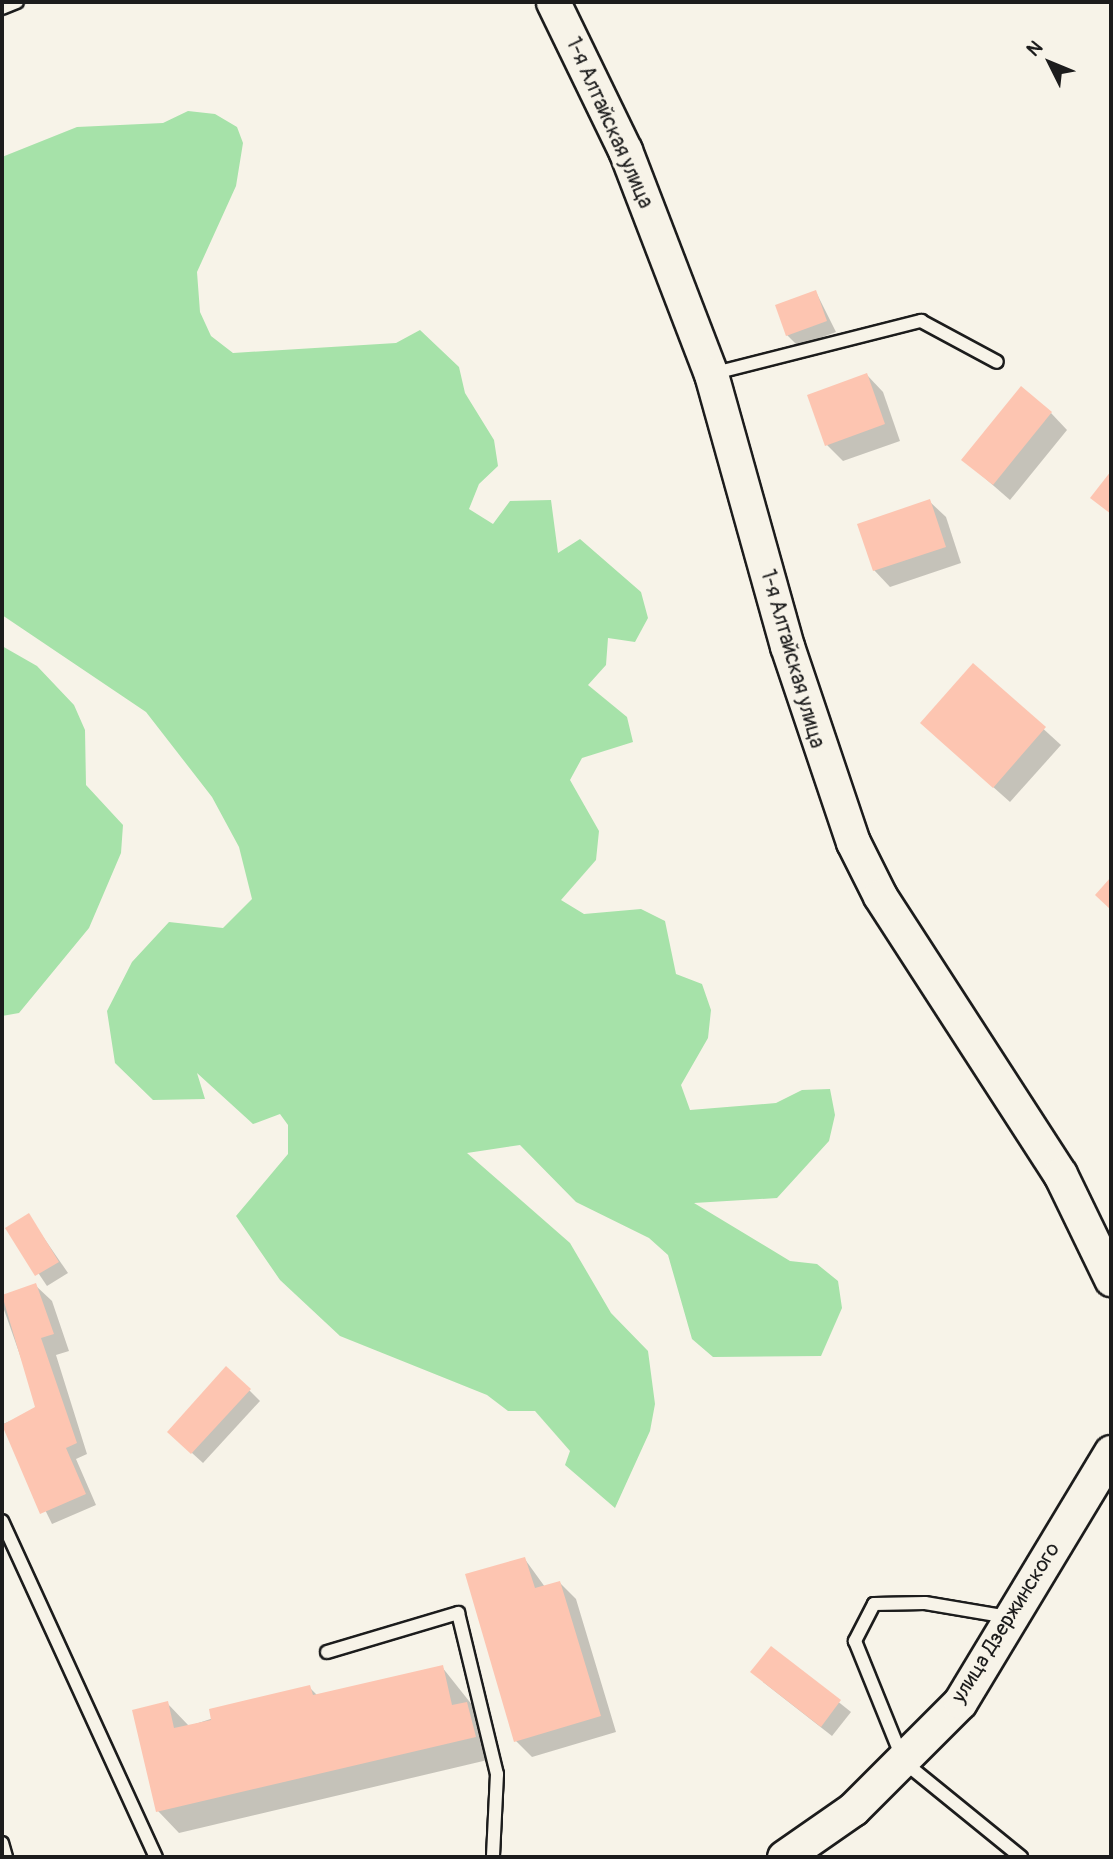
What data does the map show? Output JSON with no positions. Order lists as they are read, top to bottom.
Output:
{
  "streets": {
    "street": ["1-я Алтайская улица", "улица Дзержинского"]
  },
  "north": "top left"
}
